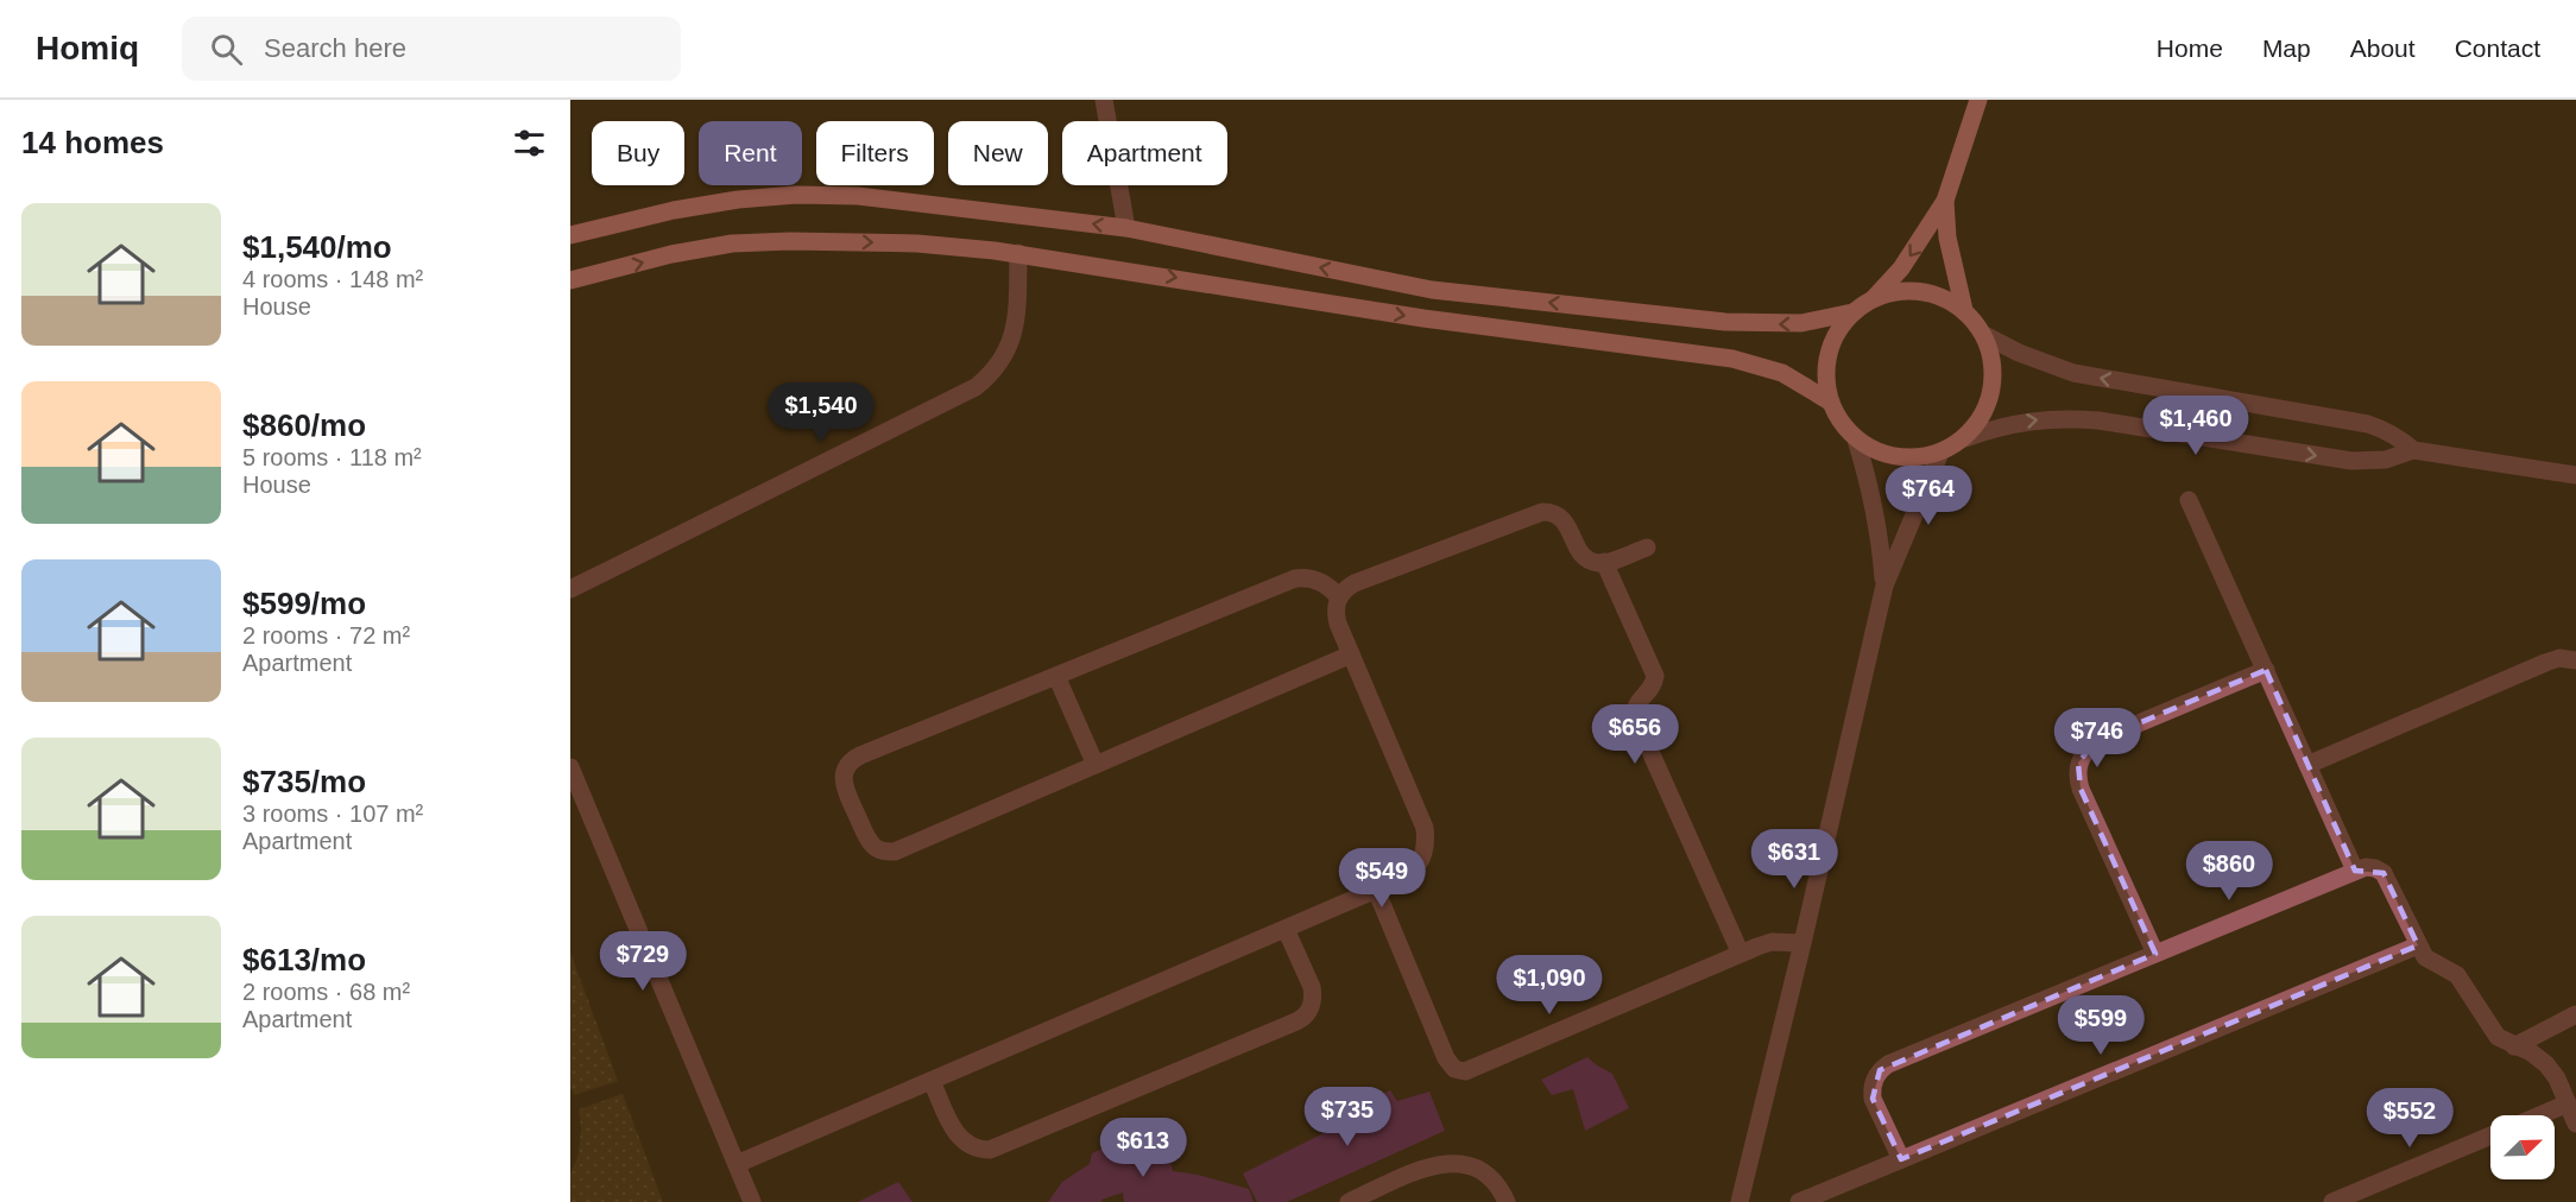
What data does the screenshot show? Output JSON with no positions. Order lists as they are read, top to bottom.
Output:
{
  "north": "top right",
  "page": {
    "header": "Homiq",
    "search": "Search here",
    "nav": [
      "Home",
      "Map",
      "About",
      "Contact"
    ],
    "heading": "14 homes",
    "chip": [
      "Buy",
      "Rent",
      "Filters",
      "New",
      "Apartment"
    ],
    "list": [
      {
        "name": "$1,540/mo",
        "note": "4 rooms · 148 m² · House"
      },
      {
        "name": "$860/mo",
        "note": "5 rooms · 118 m² · House"
      },
      {
        "name": "$599/mo",
        "note": "2 rooms · 72 m² · Apartment"
      },
      {
        "name": "$735/mo",
        "note": "3 rooms · 107 m² · Apartment"
      },
      {
        "name": "$613/mo",
        "note": "2 rooms · 68 m² · Apartment"
      }
    ],
    "price": [
      "$1,540",
      "$1,460",
      "$764",
      "$656",
      "$746",
      "$631",
      "$860",
      "$549",
      "$729",
      "$1,090",
      "$599",
      "$735",
      "$552",
      "$613"
    ]
  }
}
